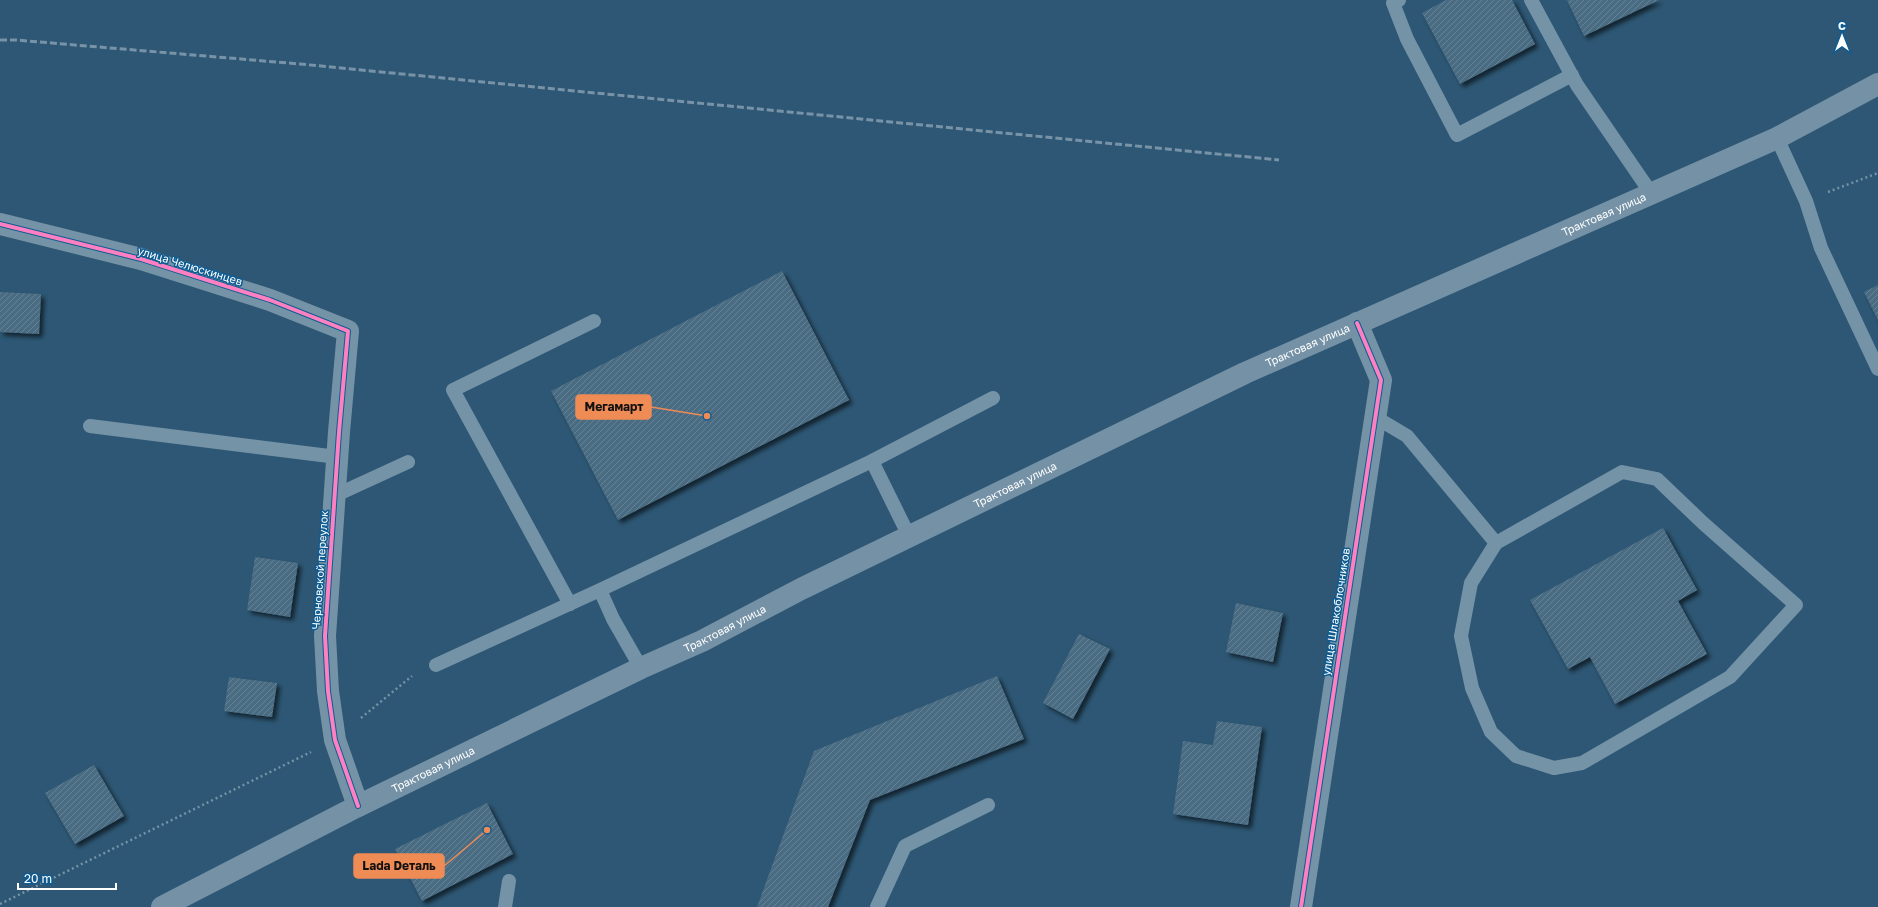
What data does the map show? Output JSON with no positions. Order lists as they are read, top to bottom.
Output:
{
  "streets": {
    "main road": ["Трактовая улица"],
    "street": ["улица Челюскинцев", "Черновской переулок", "улица Шлакоблочников"]
  },
  "crossings": [
    ["Трактовая улица", "Черновской переулок"],
    ["Трактовая улица", "улица Шлакоблочников"],
    ["улица Челюскинцев", "Черновской переулок"]
  ],
  "places": ["Мегамарт", "Lada Dеталь"],
  "scale_bar": "20 m",
  "north": "top"
}
